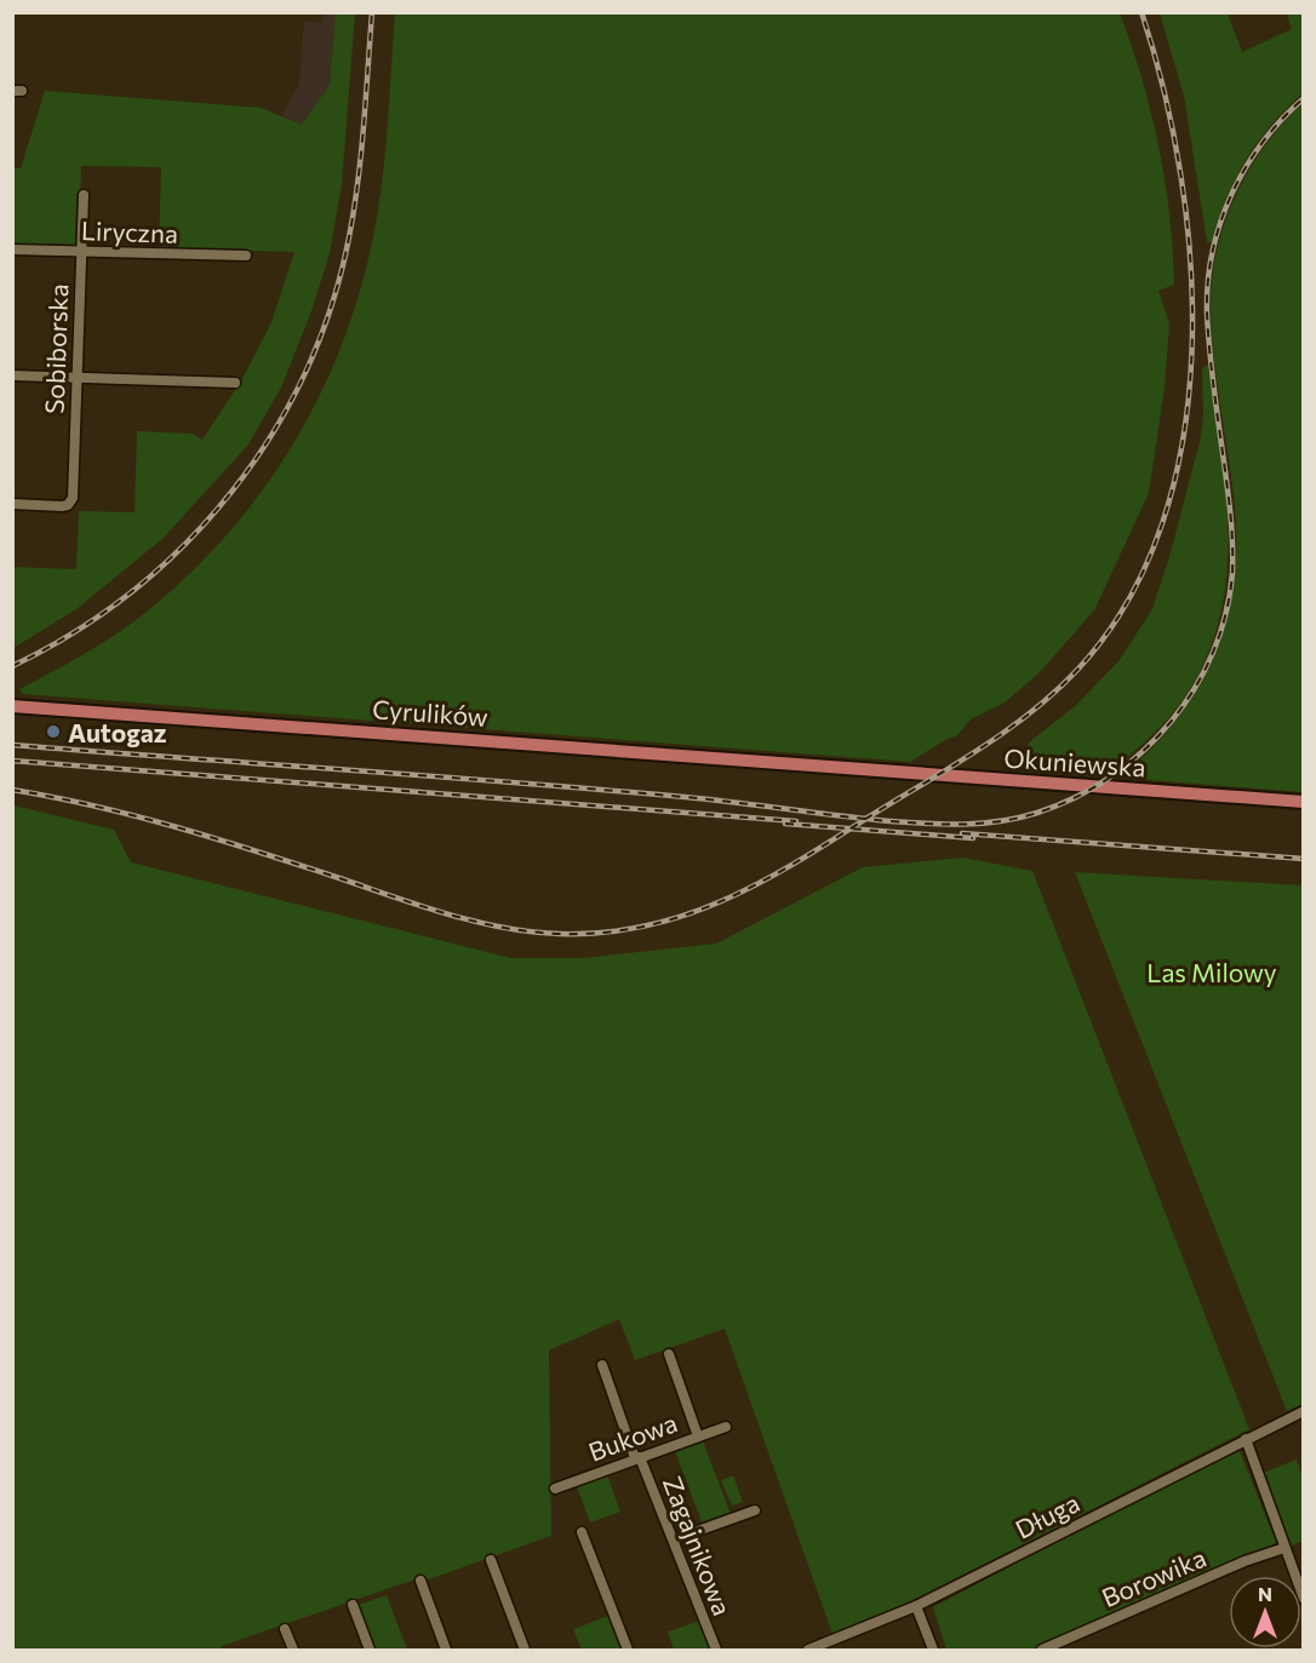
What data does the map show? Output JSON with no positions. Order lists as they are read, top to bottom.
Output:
{
  "streets": {
    "main road": ["Cyrulików", "Okuniewska"],
    "street": [
      "Liryczna",
      "Sobiborska",
      "Bukowa",
      "Długa",
      "Zagajnikowa",
      "Borowika"
    ]
  },
  "crossings": [
    ["Liryczna", "Sobiborska"],
    ["Cyrulików", "Okuniewska"],
    ["Bukowa", "Zagajnikowa"]
  ],
  "parks": ["Las Milowy"],
  "places": ["Autogaz"],
  "north": "top"
}
